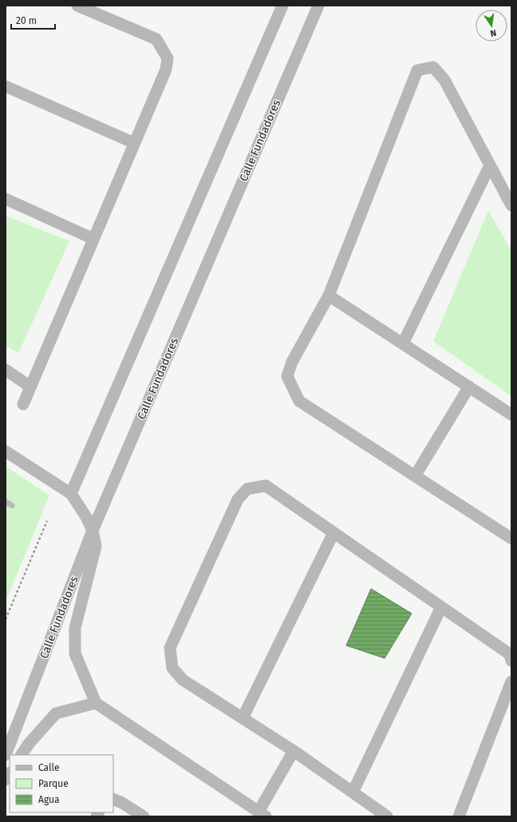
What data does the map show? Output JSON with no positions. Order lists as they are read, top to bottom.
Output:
{
  "streets": {
    "street": ["Calle Fundadores"]
  },
  "legend": ["Calle", "Parque", "Agua"],
  "scale_bar": "20 m",
  "north": "bottom"
}
